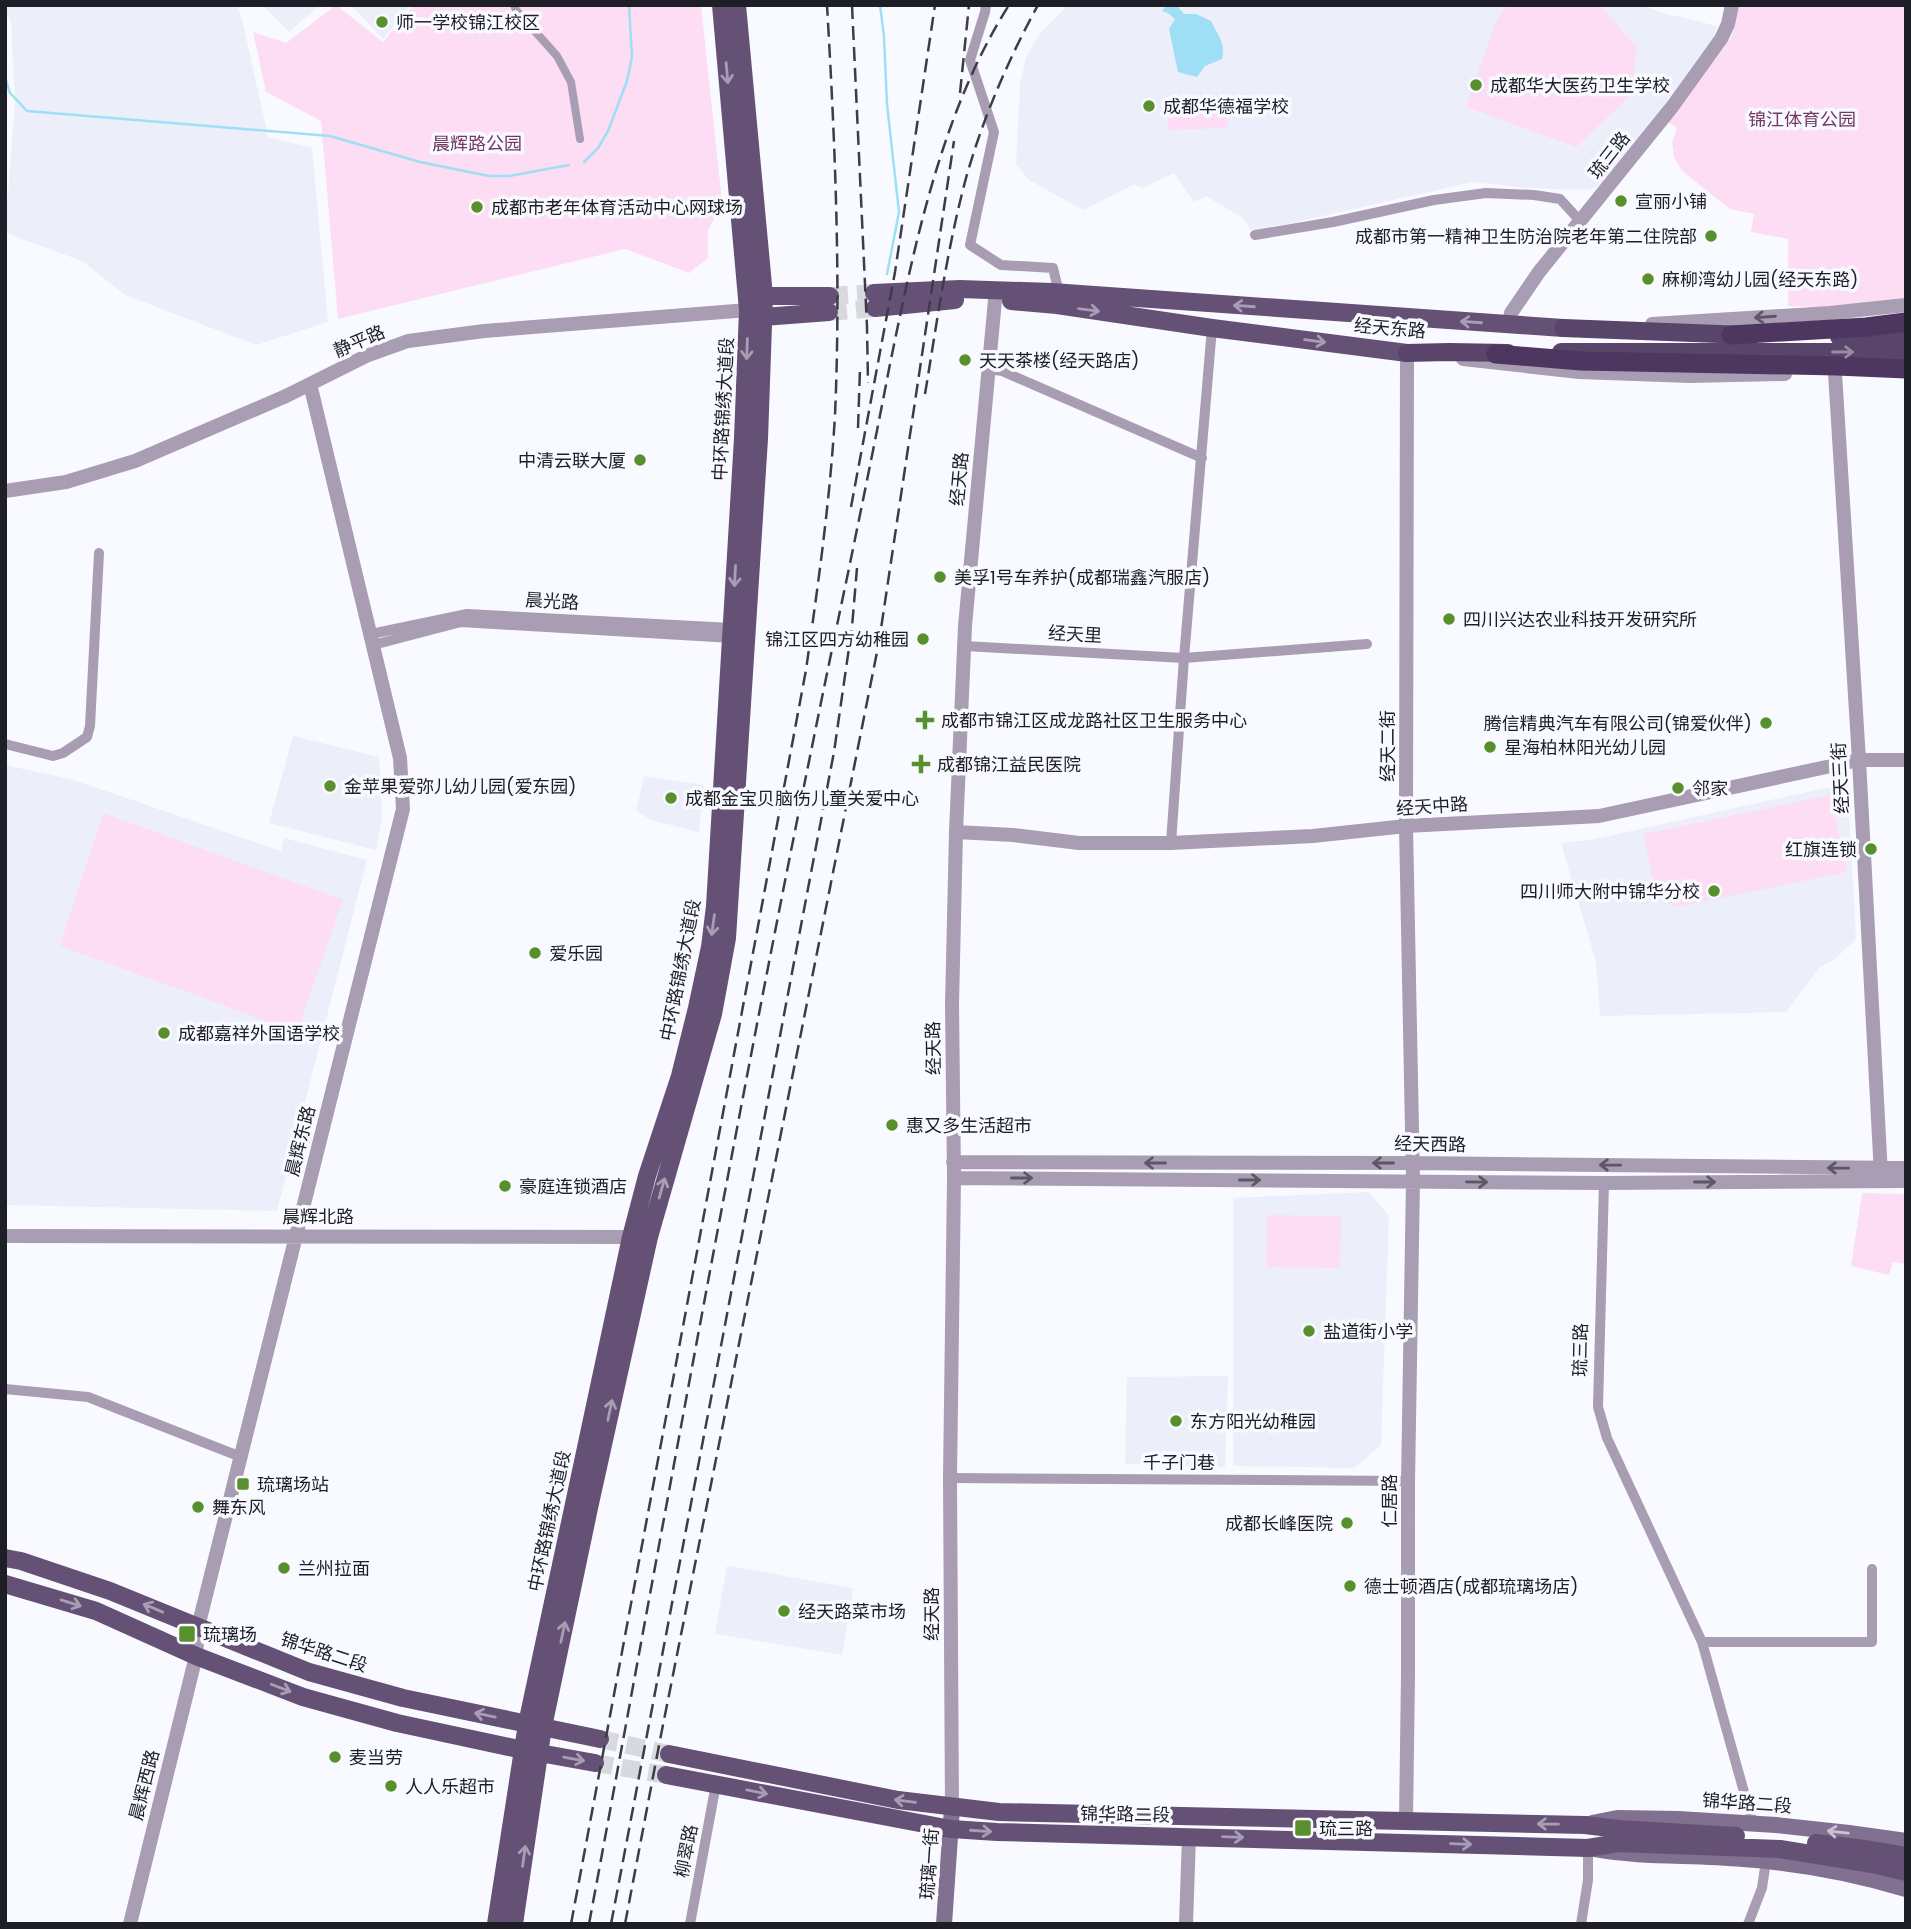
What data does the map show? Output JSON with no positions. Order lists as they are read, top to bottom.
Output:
{
  "streets": {
    "highway": ["经天东路"],
    "main road": ["中环路锦绣大道段", "锦华路二段", "琉璃一街"],
    "street": [
      "琉三路",
      "静平路",
      "经天路",
      "晨光路",
      "经天里",
      "经天二街",
      "经天三街",
      "经天中路",
      "晨辉东路",
      "经天西路",
      "晨辉北路",
      "千子门巷",
      "仁居路",
      "晨辉西路",
      "柳翠路"
    ]
  },
  "crossings": [
    ["琉三路", "经天东路"],
    ["琉三路", "经天西路"],
    ["琉三路", "锦华路二段"],
    ["经天东路", "经天路"],
    ["经天东路", "经天二街"],
    ["静平路", "中环路锦绣大道段"],
    ["静平路", "晨辉东路"],
    ["中环路锦绣大道段", "晨光路"],
    ["中环路锦绣大道段", "晨辉北路"],
    ["中环路锦绣大道段", "锦华路二段"],
    ["经天路", "经天里"],
    ["经天路", "经天中路"],
    ["经天路", "经天西路"],
    ["经天路", "千子门巷"],
    ["经天路", "锦华路二段"],
    ["经天路", "琉璃一街"],
    ["晨光路", "晨辉东路"],
    ["经天二街", "经天中路"],
    ["经天二街", "经天西路"],
    ["经天二街", "仁居路"],
    ["经天三街", "经天中路"],
    ["经天三街", "经天西路"],
    ["晨辉东路", "晨辉北路"],
    ["晨辉东路", "锦华路二段"],
    ["晨辉东路", "晨辉西路"],
    ["经天西路", "仁居路"],
    ["千子门巷", "仁居路"],
    ["仁居路", "锦华路二段"],
    ["锦华路二段", "柳翠路"],
    ["锦华路二段", "琉璃一街"]
  ],
  "parks": ["锦江体育公园", "晨辉路公园"],
  "places": {
    "other": [
      "师一学校锦江校区",
      "成都华大医药卫生学校",
      "成都华德福学校",
      "宣丽小铺",
      "成都市老年体育活动中心网球场",
      "成都市第一精神卫生防治院老年第二住院部",
      "麻柳湾幼儿园(经天东路)",
      "天天茶楼(经天路店)",
      "中清云联大厦",
      "美孚1号车养护(成都瑞鑫汽服店)",
      "四川兴达农业科技开发研究所",
      "锦江区四方幼稚园",
      "腾信精典汽车有限公司(锦爱伙伴)",
      "星海柏林阳光幼儿园",
      "金苹果爱弥儿幼儿园(爱东园)",
      "邻家",
      "成都金宝贝脑伤儿童关爱中心",
      "红旗连锁",
      "四川师大附中锦华分校",
      "爱乐园",
      "成都嘉祥外国语学校",
      "惠又多生活超市",
      "豪庭连锁酒店",
      "盐道街小学",
      "东方阳光幼稚园",
      "舞东风",
      "成都长峰医院",
      "兰州拉面",
      "德士顿酒店(成都琉璃场店)",
      "经天路菜市场",
      "麦当劳",
      "人人乐超市"
    ],
    "health": ["成都市锦江区成龙路社区卫生服务中心", "成都锦江益民医院"],
    "transit": ["琉璃场站", "琉璃场", "琉三路"]
  }
}
